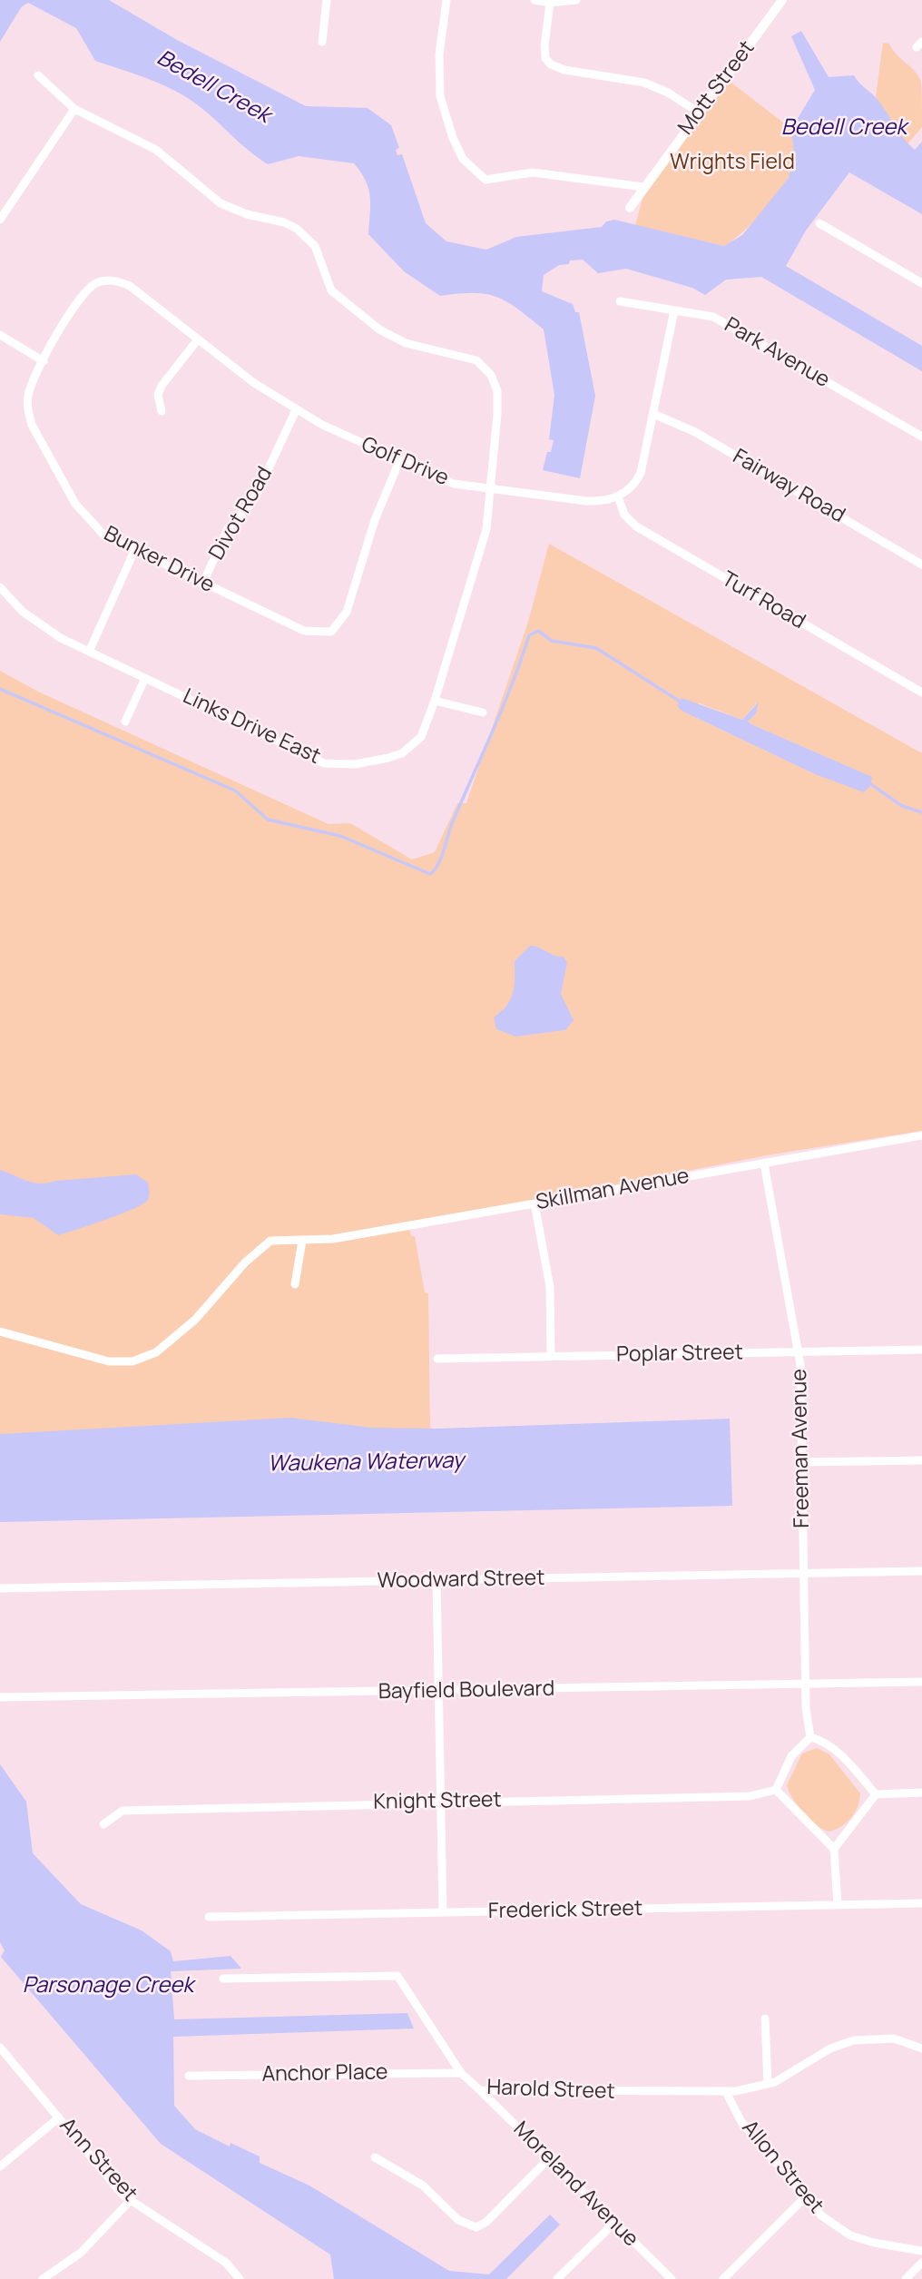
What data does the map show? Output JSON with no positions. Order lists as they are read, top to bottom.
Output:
{
  "streets": {
    "street": [
      "Mott Street",
      "Park Avenue",
      "Golf Drive",
      "Fairway Road",
      "Divot Road",
      "Bunker Drive",
      "Turf Road",
      "Links Drive East",
      "Skillman Avenue",
      "Poplar Street",
      "Freeman Avenue",
      "Woodward Street",
      "Bayfield Boulevard",
      "Knight Street",
      "Frederick Street",
      "Anchor Place",
      "Harold Street",
      "Ann Street",
      "Allon Street",
      "Moreland Avenue"
    ]
  },
  "crossings": [
    ["Golf Drive", "Divot Road"],
    ["Golf Drive", "Bunker Drive"],
    ["Golf Drive", "Turf Road"],
    ["Golf Drive", "Links Drive East"],
    ["Divot Road", "Bunker Drive"],
    ["Skillman Avenue", "Freeman Avenue"],
    ["Poplar Street", "Freeman Avenue"],
    ["Freeman Avenue", "Woodward Street"],
    ["Freeman Avenue", "Bayfield Boulevard"],
    ["Anchor Place", "Harold Street"],
    ["Harold Street", "Allon Street"],
    ["Harold Street", "Moreland Avenue"]
  ],
  "water": ["Bedell Creek", "Waukena Waterway", "Parsonage Creek"],
  "parks": ["Wrights Field"]
}
